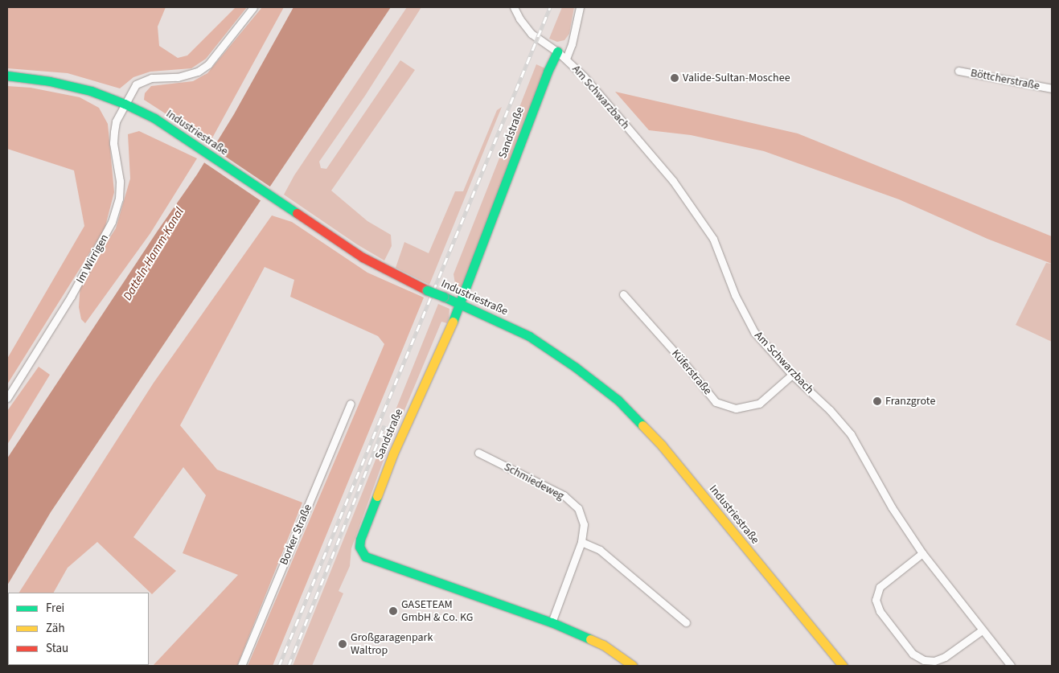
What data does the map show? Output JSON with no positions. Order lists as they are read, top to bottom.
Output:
{
  "streets": {
    "main road": ["Industriestraße", "Sandstraße"],
    "street": [
      "Böttcherstraße",
      "Am Schwarzbach",
      "Im Wirrigen",
      "Küferstraße",
      "Schmiedeweg",
      "Borker Straße"
    ]
  },
  "crossings": [
    ["Am Schwarzbach", "Sandstraße"],
    ["Am Schwarzbach", "Küferstraße"],
    ["Industriestraße", "Sandstraße"],
    ["Industriestraße", "Im Wirrigen"],
    ["Sandstraße", "Schmiedeweg"]
  ],
  "water": ["Datteln-Hamm-Kanal"],
  "places": [
    "Valide-Sultan-Moschee",
    "Franzgrote",
    "GASETEAM GmbH & Co. KG",
    "Großgaragenpark Waltrop"
  ],
  "legend": ["Frei", "Zäh", "Stau"]
}
